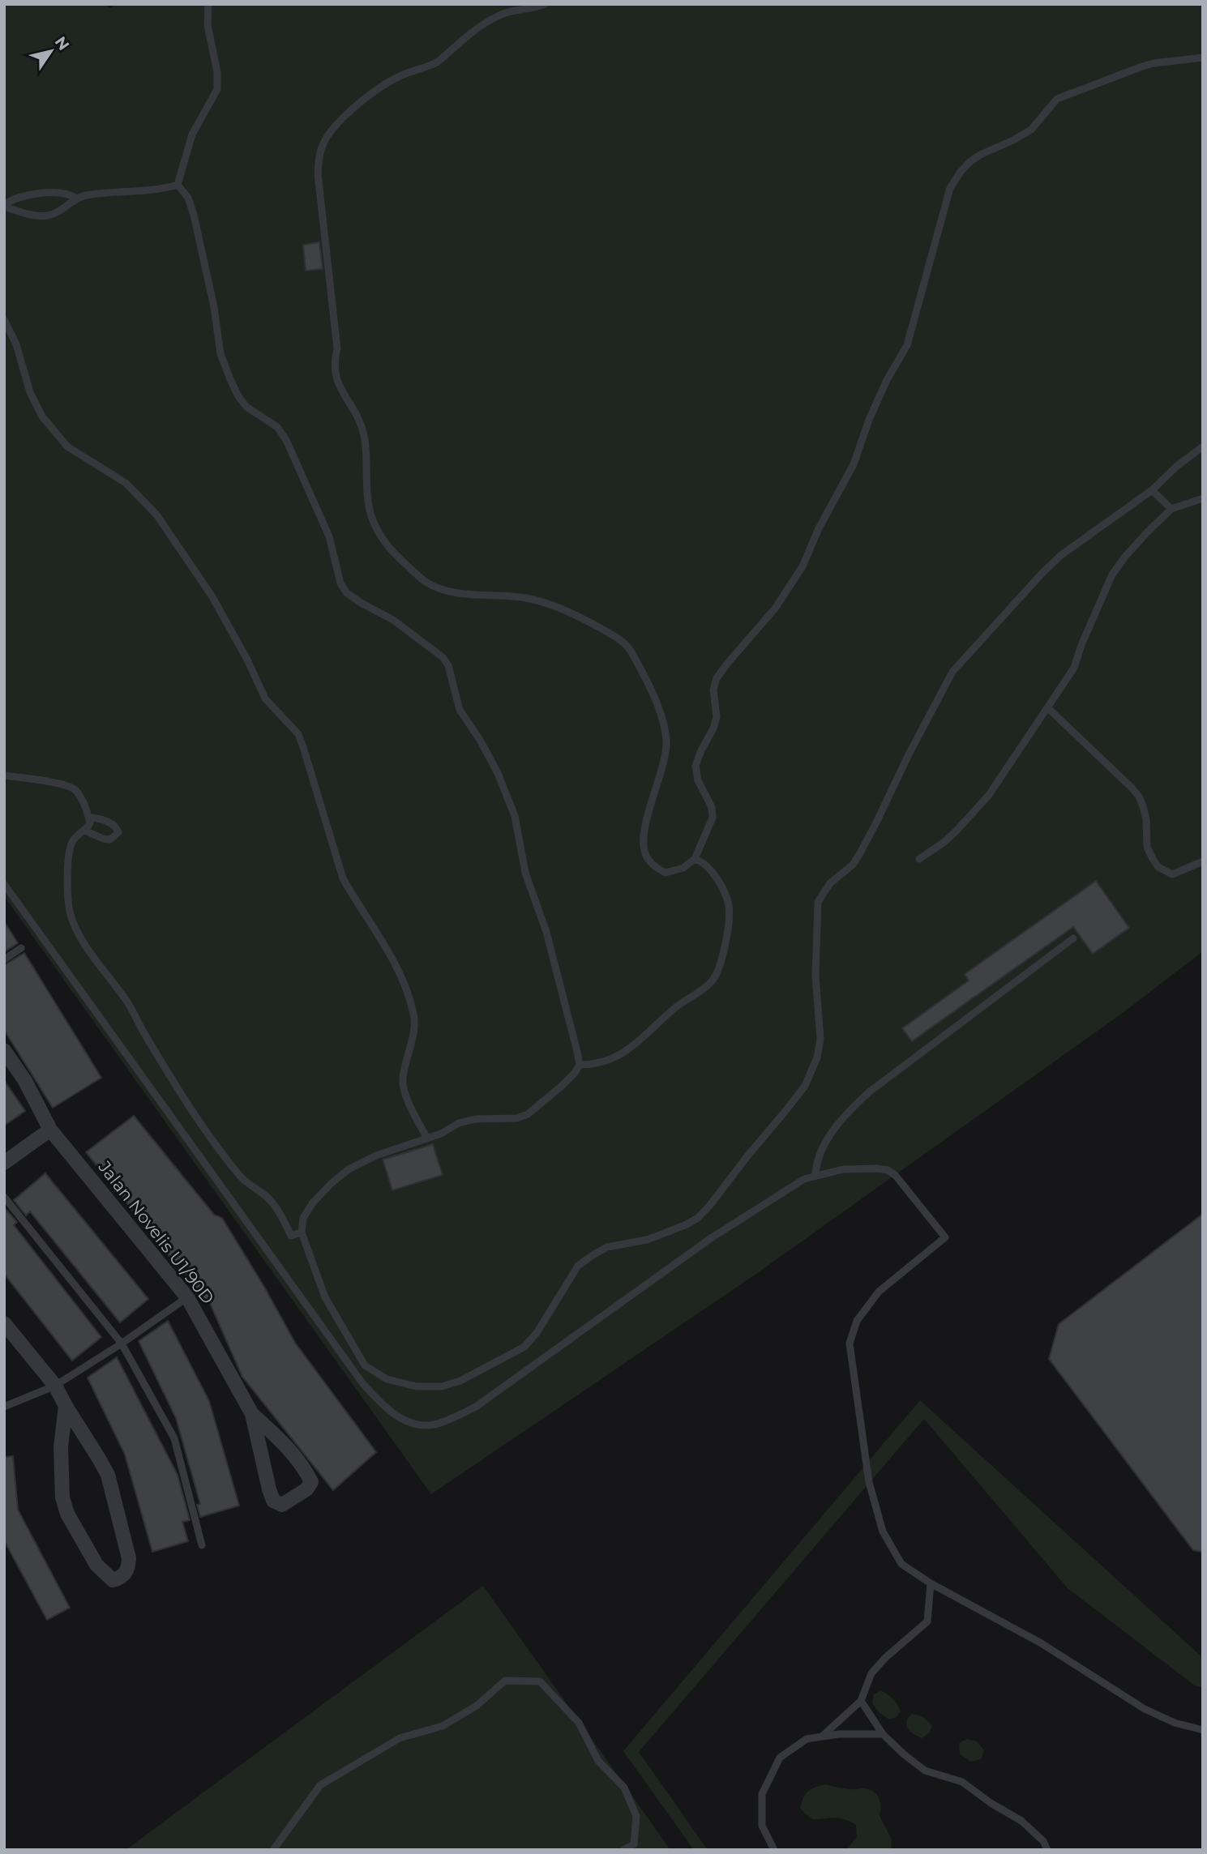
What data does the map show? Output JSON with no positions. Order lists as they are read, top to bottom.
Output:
{
  "streets": {
    "street": ["Jalan Novelis U1/90D"]
  },
  "north": "top right"
}
